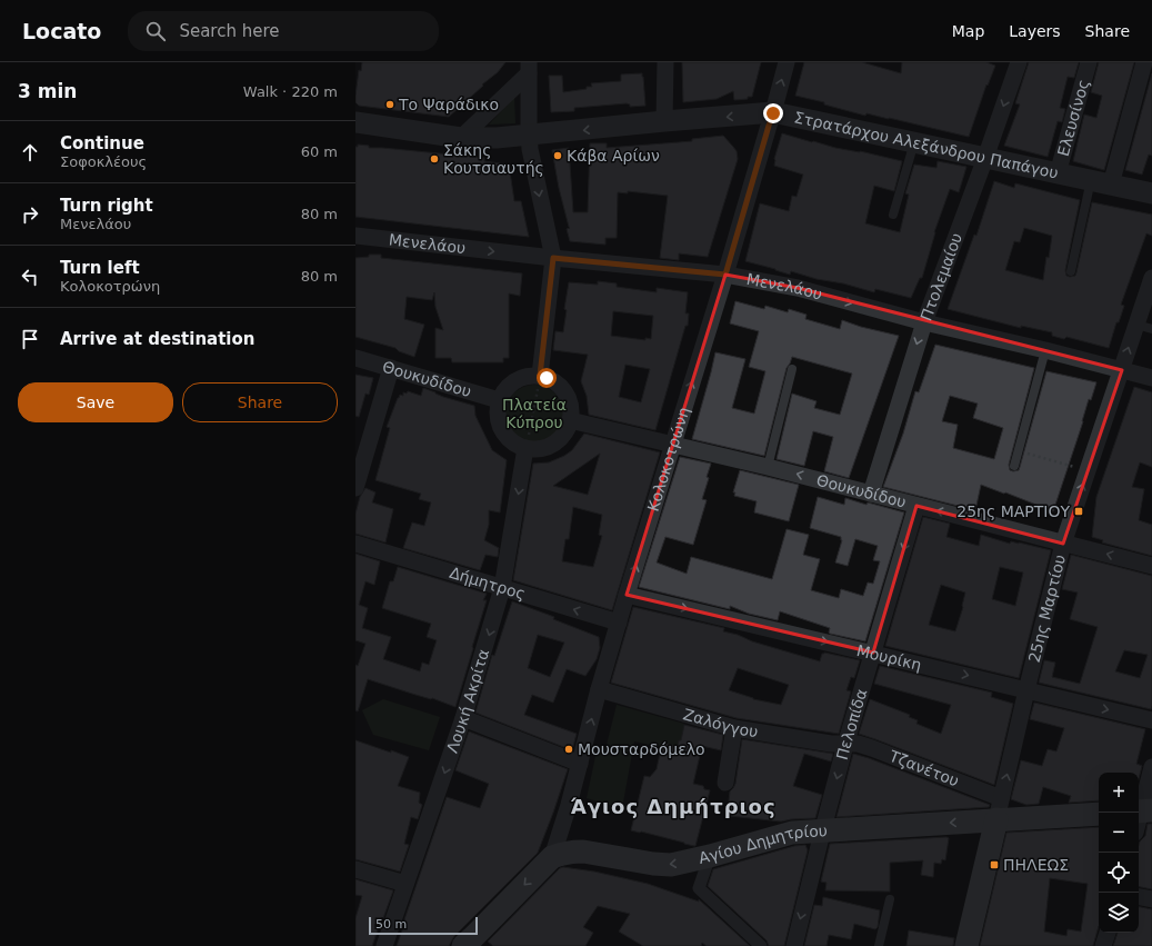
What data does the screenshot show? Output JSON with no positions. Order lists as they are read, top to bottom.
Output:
{
  "streets": {
    "main road": ["25ης Μαρτίου", "Αγίου Δημητρίου"],
    "street": [
      "Ελευσίνος",
      "Στρατάρχου Αλεξάνδρου Παπάγου",
      "Μενελάου",
      "Πτολεμαίου",
      "Θουκυδίδου",
      "Κολοκοτρώνη",
      "Δήμητρος",
      "Μουρίκη",
      "Λουκή Ακρίτα",
      "Ζαλόγγου",
      "Πελοπίδα",
      "Τζανέτου"
    ]
  },
  "crossings": [
    ["Ελευσίνος", "Στρατάρχου Αλεξάνδρου Παπάγου"],
    ["Στρατάρχου Αλεξάνδρου Παπάγου", "Πτολεμαίου"],
    ["Στρατάρχου Αλεξάνδρου Παπάγου", "Κολοκοτρώνη"],
    ["Μενελάου", "Πτολεμαίου"],
    ["Μενελάου", "Κολοκοτρώνη"],
    ["Μενελάου", "25ης Μαρτίου"],
    ["Πτολεμαίου", "Θουκυδίδου"],
    ["Θουκυδίδου", "Κολοκοτρώνη"],
    ["Θουκυδίδου", "25ης Μαρτίου"],
    ["Θουκυδίδου", "Πελοπίδα"],
    ["Κολοκοτρώνη", "Δήμητρος"],
    ["Κολοκοτρώνη", "Μουρίκη"],
    ["Κολοκοτρώνη", "Ζαλόγγου"],
    ["Κολοκοτρώνη", "Αγίου Δημητρίου"],
    ["Δήμητρος", "Λουκή Ακρίτα"],
    ["25ης Μαρτίου", "Μουρίκη"],
    ["25ης Μαρτίου", "Τζανέτου"],
    ["25ης Μαρτίου", "Αγίου Δημητρίου"],
    ["Μουρίκη", "Πελοπίδα"],
    ["Ζαλόγγου", "Πελοπίδα"],
    ["Ζαλόγγου", "Τζανέτου"],
    ["Πελοπίδα", "Τζανέτου"],
    ["Πελοπίδα", "Αγίου Δημητρίου"],
    ["Τζανέτου", "Αγίου Δημητρίου"]
  ],
  "one_way": [
    "Μενελάου",
    "Θουκυδίδου",
    "Κολοκοτρώνη",
    "25ης Μαρτίου",
    "Μουρίκη",
    "Λουκή Ακρίτα",
    "Πελοπίδα",
    "Αγίου Δημητρίου"
  ],
  "districts": ["Άγιος Δημήτριος"],
  "parks": ["Πλατεία Κύπρου"],
  "places": {
    "other": [
      "Το Ψαράδικο",
      "Κάβα Αρίων",
      "Σάκης Κουτσιαυτής",
      "Μουσταρδόμελο"
    ],
    "transit": ["25ης ΜΑΡΤΙΟΥ", "ΠΗΛΕΩΣ"]
  },
  "scale_bar": "50 m",
  "page": {
    "header": "Locato",
    "search": "Search here",
    "nav": ["Map", "Layers", "Share"],
    "heading": ["3 min", "Walk · 220 m"],
    "list": [
      ["Continue", "Σοφοκλέους", "60 m"],
      ["Turn right", "Μενελάου", "80 m"],
      ["Turn left", "Κολοκοτρώνη", "80 m"],
      "Arrive at destination"
    ],
    "buttons": ["Save", "Share"],
    "map_buttons": ["+", "−"],
    "scale": "50 m"
  }
}
